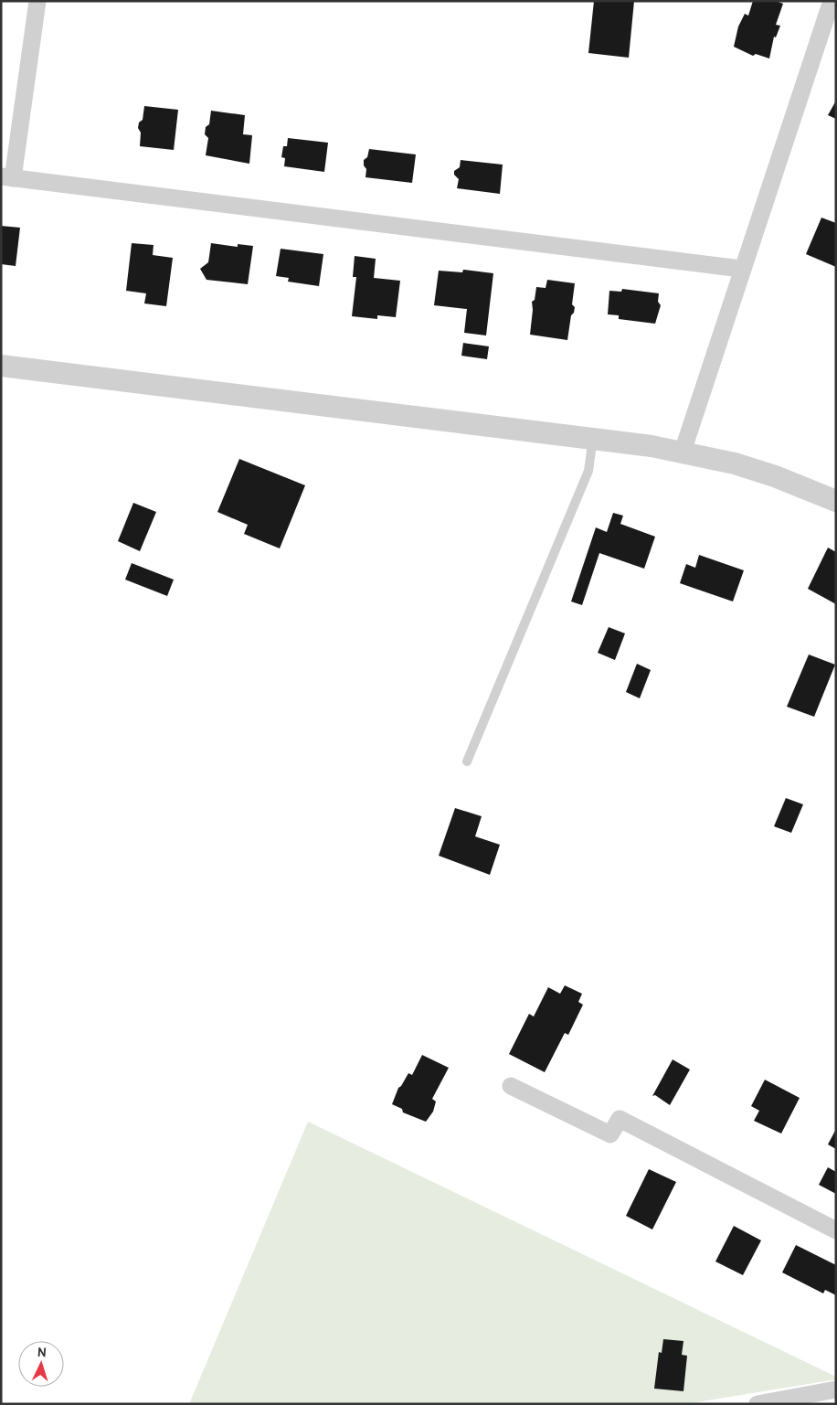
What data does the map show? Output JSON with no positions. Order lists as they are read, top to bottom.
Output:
{
  "north": "top"
}
